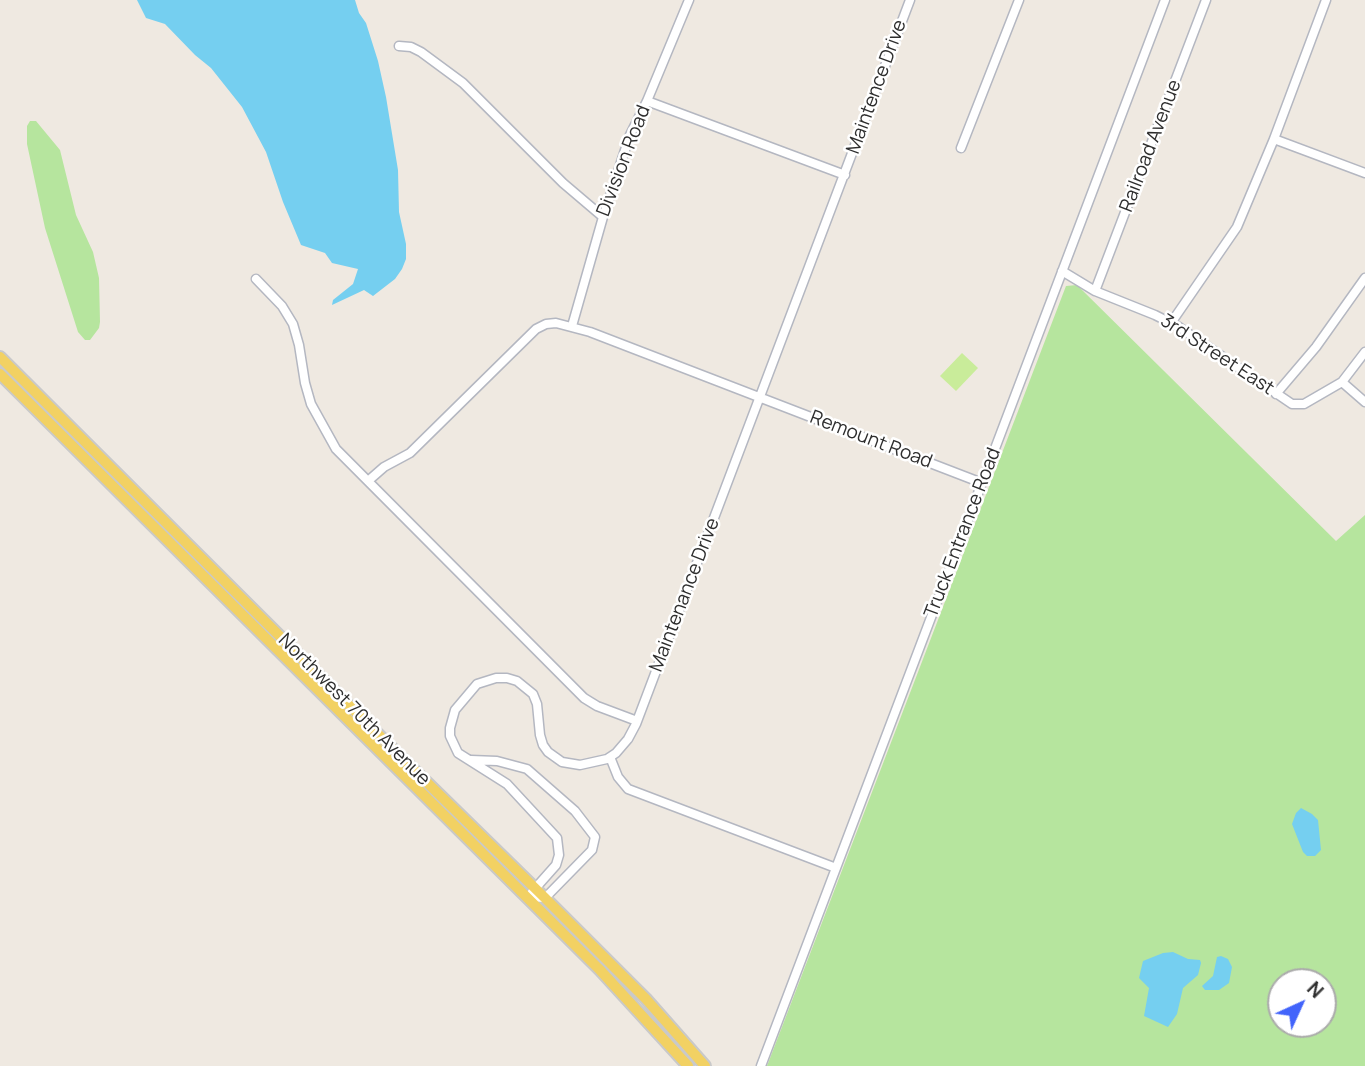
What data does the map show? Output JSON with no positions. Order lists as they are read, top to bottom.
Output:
{
  "streets": {
    "main road": ["Northwest 70th Avenue"],
    "street": [
      "Maintence Drive",
      "Railroad Avenue",
      "Division Road",
      "3rd Street East",
      "Remount Road",
      "Truck Entrance Road",
      "Maintenance Drive"
    ]
  },
  "crossings": [
    ["Maintence Drive", "Maintenance Drive"],
    ["Railroad Avenue", "3rd Street East"],
    ["Division Road", "Remount Road"],
    ["3rd Street East", "Truck Entrance Road"],
    ["Remount Road", "Truck Entrance Road"],
    ["Remount Road", "Maintenance Drive"]
  ],
  "north": "top right"
}
